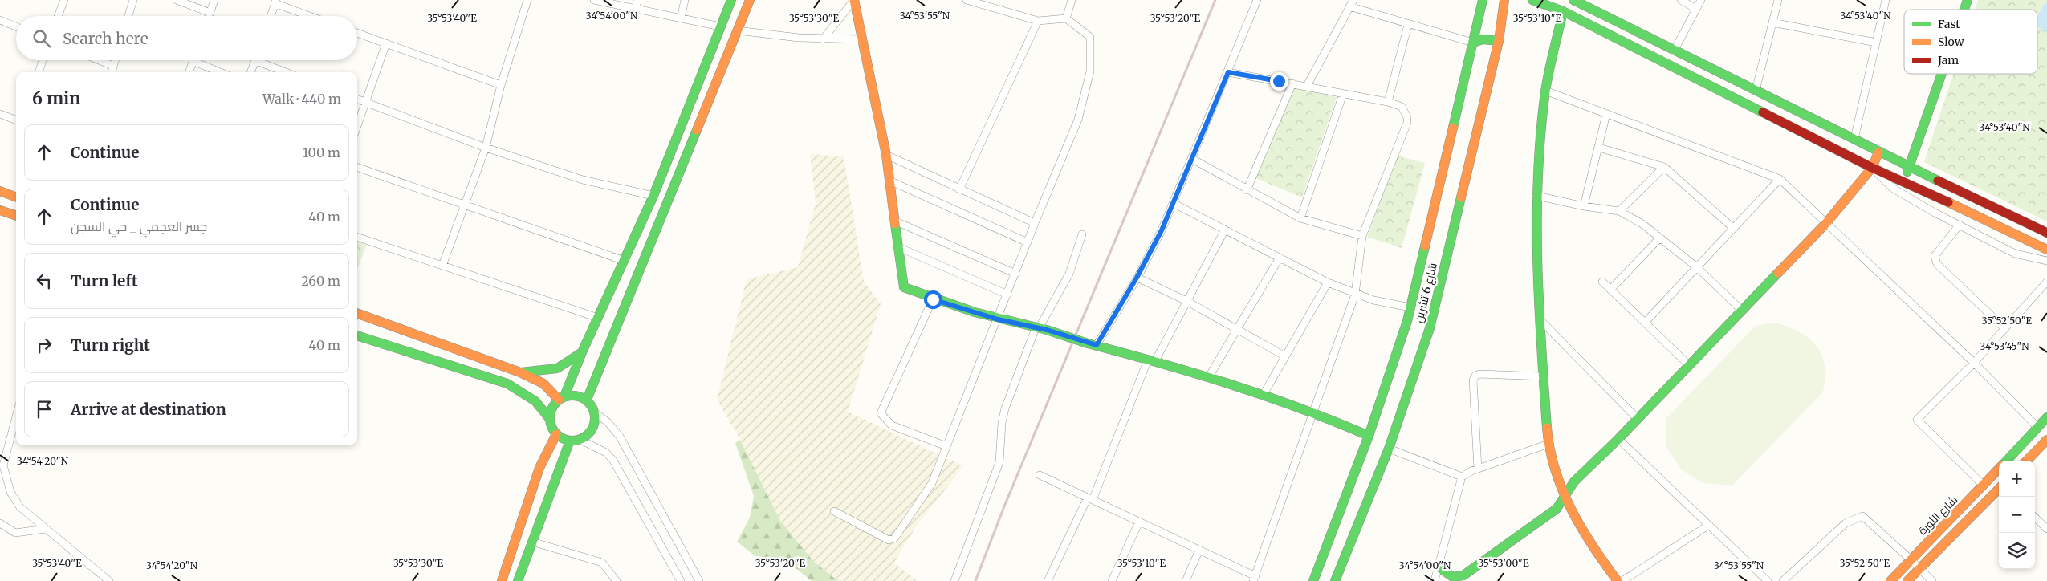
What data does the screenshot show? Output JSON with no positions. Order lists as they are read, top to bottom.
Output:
{
  "streets": {
    "main road": ["شارع 6 تشرين", "شارع الثورة"]
  },
  "legend": ["Fast", "Slow", "Jam"],
  "page": {
    "search": "Search here",
    "heading": ["6 min", "Walk · 440 m"],
    "list": [
      ["Continue", "100 m"],
      ["Continue", "جسر العجمي _ حي السجن", "40 m"],
      ["Turn left", "260 m"],
      ["Turn right", "40 m"],
      "Arrive at destination"
    ],
    "map_buttons": ["+", "−"]
  },
  "coordinates": [
    "34°54'00\"N",
    "34°53'55\"N",
    "34°53'40\"N",
    "35°53'40\"E",
    "35°53'30\"E",
    "35°53'20\"E",
    "35°53'10\"E",
    "35°52'50\"E",
    "34°53'45\"N",
    "34°54'20\"N",
    "35°53'00\"E"
  ]
}
